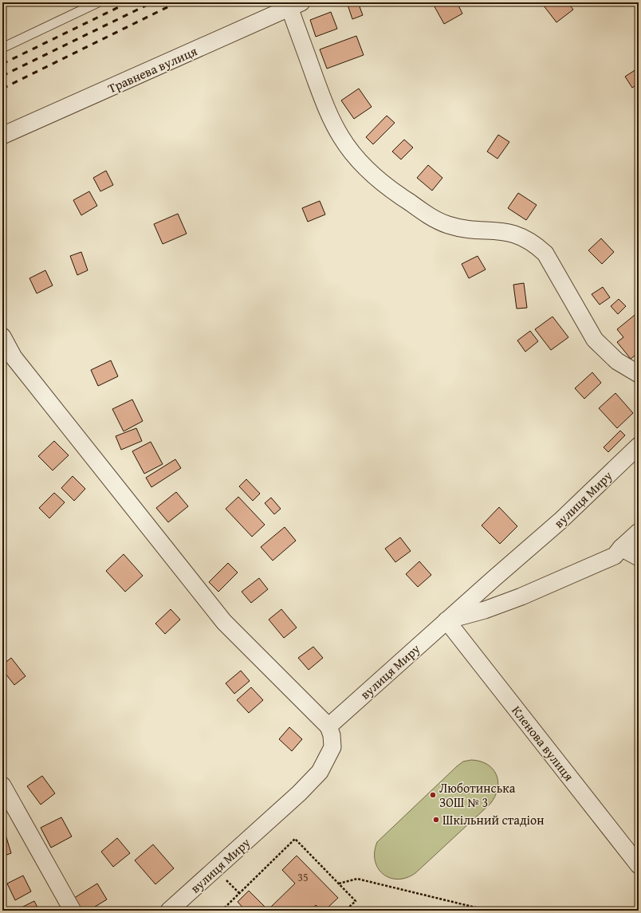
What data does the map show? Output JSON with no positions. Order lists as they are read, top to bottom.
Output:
{
  "streets": {
    "street": ["Травнева вулиця", "вулиця Миру", "Кленова вулиця"]
  },
  "crossings": [
    ["вулиця Миру", "Кленова вулиця"]
  ],
  "places": ["Люботинська ЗОШ № 3", "Шкільний стадіон"],
  "house_numbers": ["35"]
}
